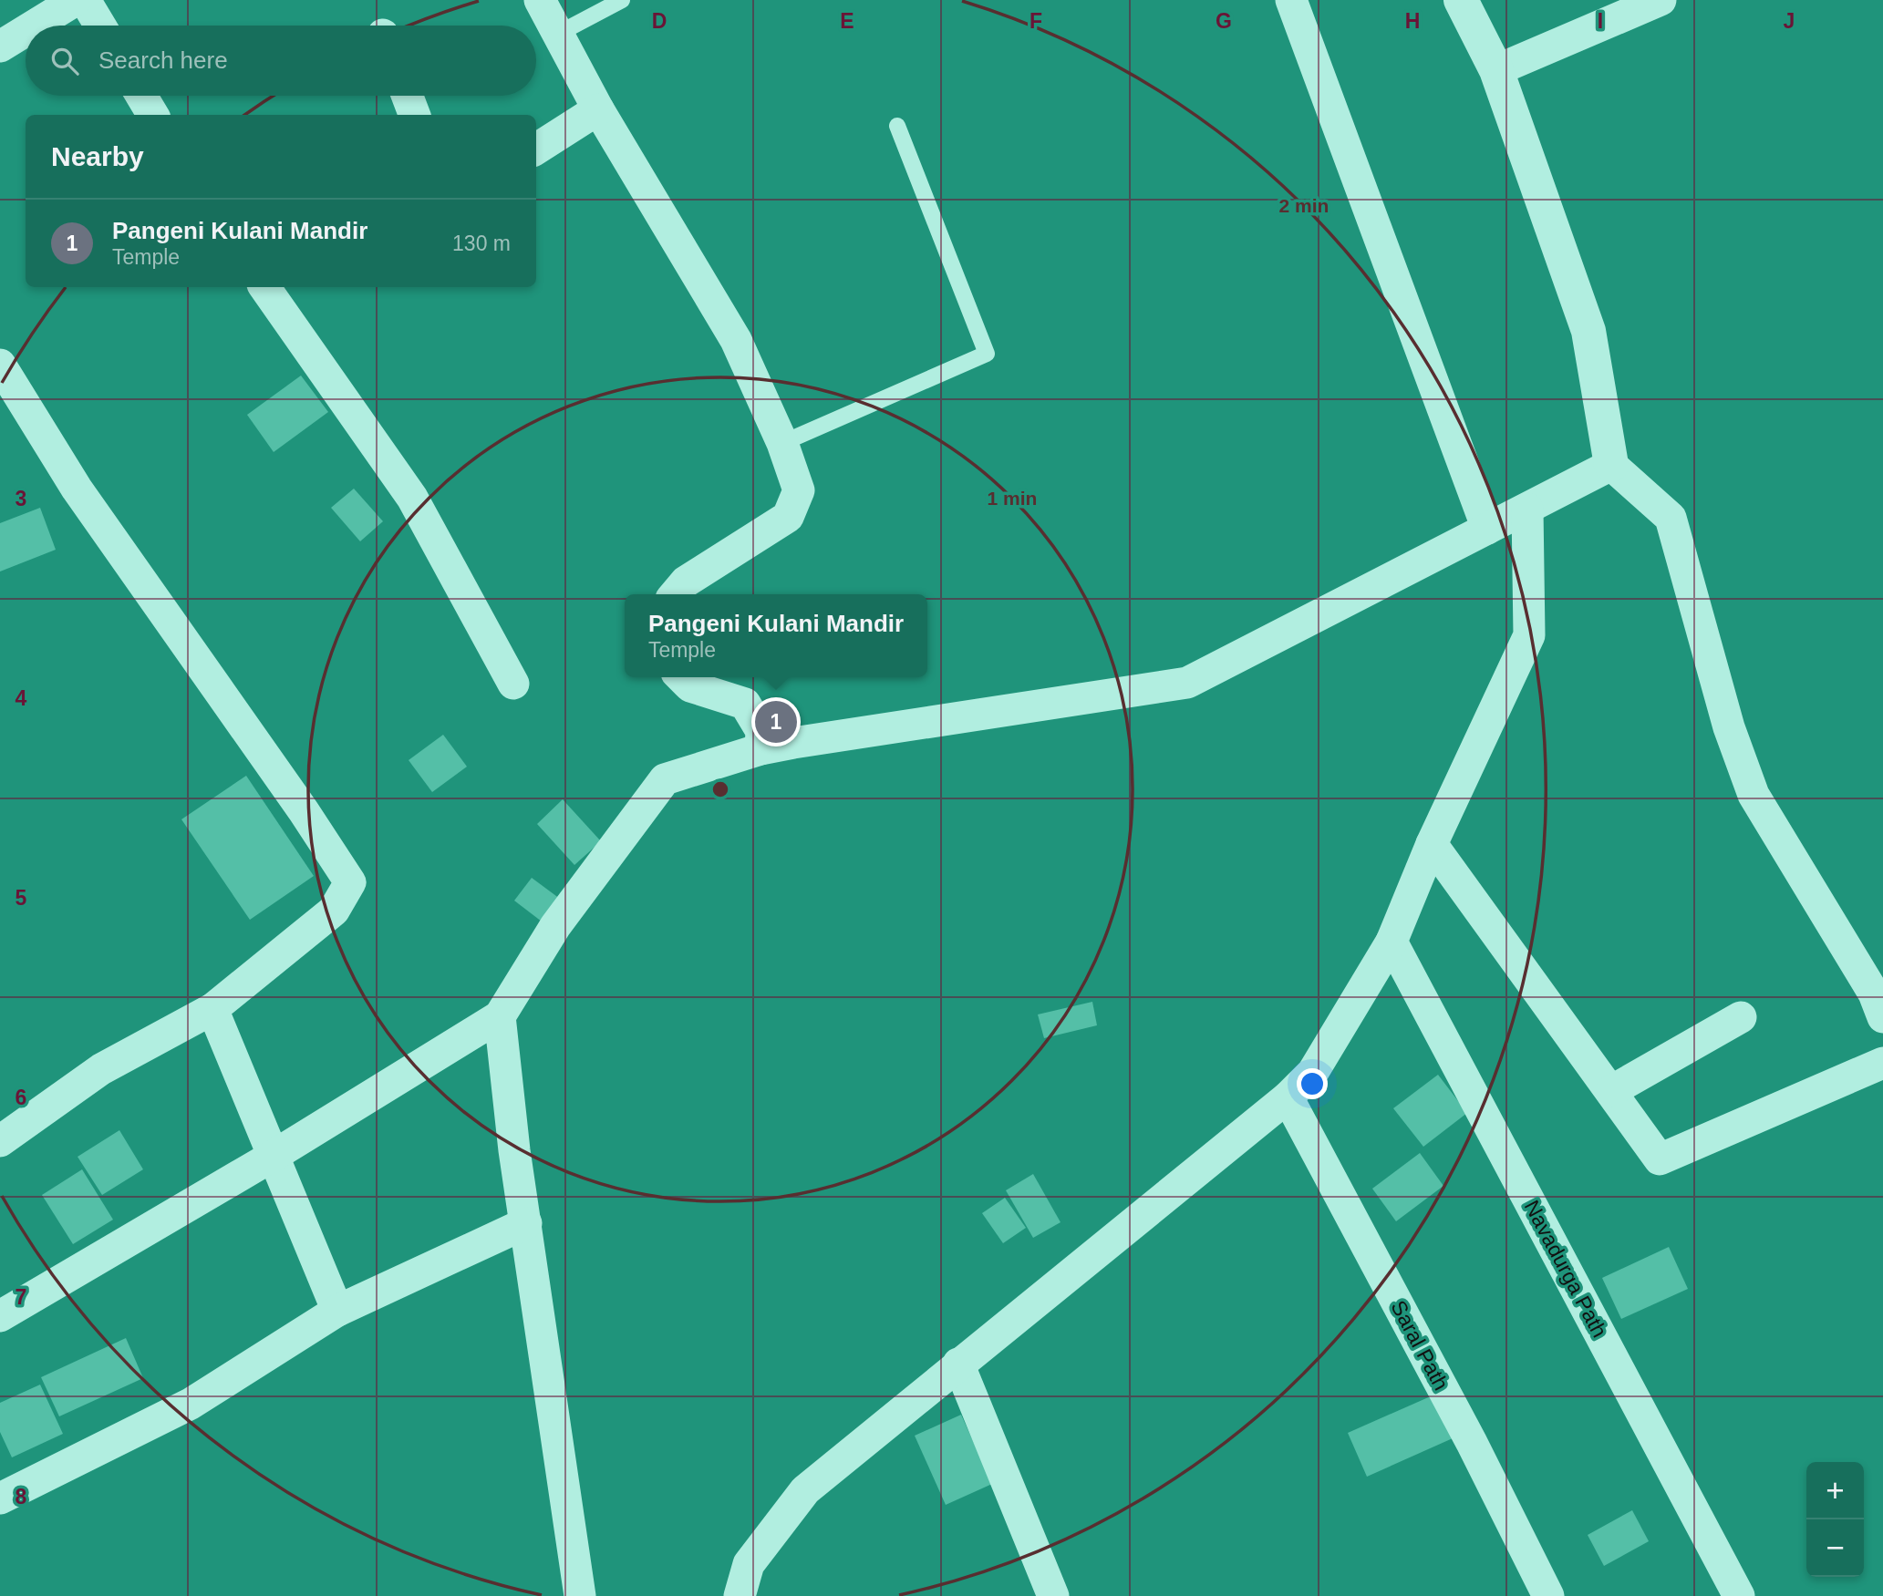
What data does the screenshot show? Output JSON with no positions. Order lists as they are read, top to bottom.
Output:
{
  "streets": {
    "street": ["Navadurga Path", "Saral Path"]
  },
  "page": {
    "search": "Search here",
    "heading": "Nearby",
    "list": [
      {
        "mark": "1",
        "name": "Pangeni Kulani Mandir",
        "note": "Temple",
        "value": "130 m"
      }
    ],
    "popup": ["Pangeni Kulani Mandir", "Temple"],
    "pins": "1",
    "map_buttons": ["+", "−"]
  },
  "grid": {
    "columns": [
      "D",
      "E",
      "F",
      "G",
      "H",
      "I",
      "J"
    ],
    "rows": [
      "3",
      "4",
      "5",
      "6",
      "7",
      "8"
    ]
  },
  "rings": ["2 min", "1 min"]
}
